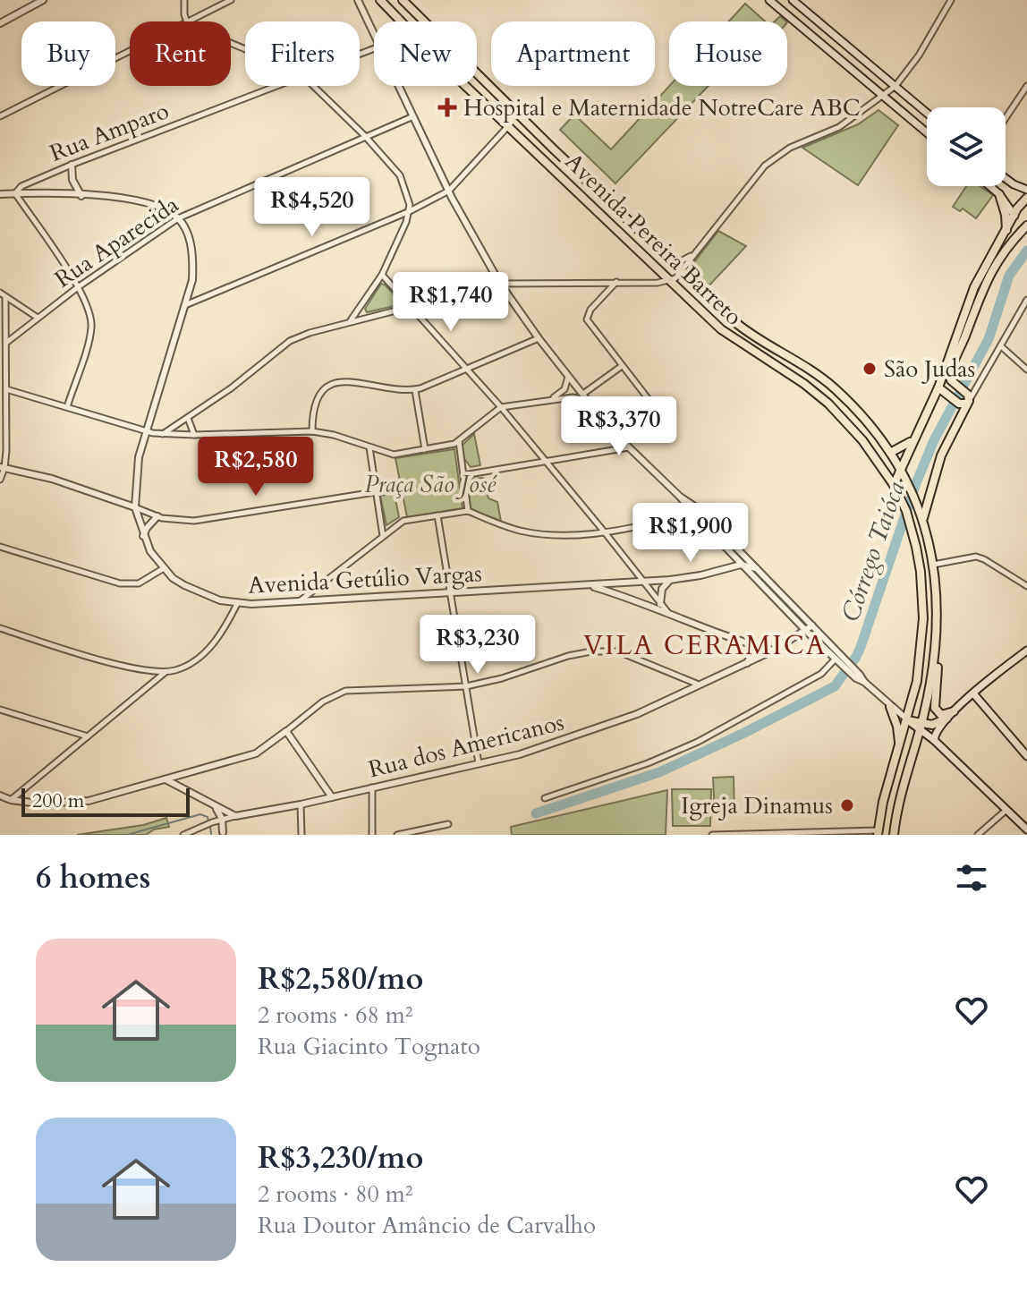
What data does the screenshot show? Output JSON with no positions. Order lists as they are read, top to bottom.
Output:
{
  "streets": {
    "main road": ["Avenida Pereira Barreto"],
    "street": [
      "Rua Amparo",
      "Rua Aparecida",
      "Avenida Getúlio Vargas",
      "Rua dos Americanos"
    ]
  },
  "crossings": [
    ["Rua Aparecida", "Avenida Getúlio Vargas"]
  ],
  "districts": ["VILA CERAMICA"],
  "water": ["Córrego Taióca"],
  "parks": ["Praça São José"],
  "places": {
    "health": ["Hospital e Maternidade NotreCare ABC"],
    "other": ["São Judas", "Igreja Dinamus"]
  },
  "scale_bar": "200 m",
  "page": {
    "chip": [
      "Buy",
      "Rent",
      "Filters",
      "New",
      "Apartment",
      "House"
    ],
    "price": [
      "R$4,520",
      "R$1,740",
      "R$3,370",
      "R$2,580",
      "R$1,900",
      "R$3,230"
    ],
    "scale": "200 m",
    "heading": "6 homes",
    "list": [
      {
        "name": "R$2,580/mo",
        "note": "2 rooms · 68 m² · Rua Giacinto Tognato"
      },
      {
        "name": "R$3,230/mo",
        "note": "2 rooms · 80 m² · Rua Doutor Amâncio de Carvalho"
      }
    ]
  }
}
